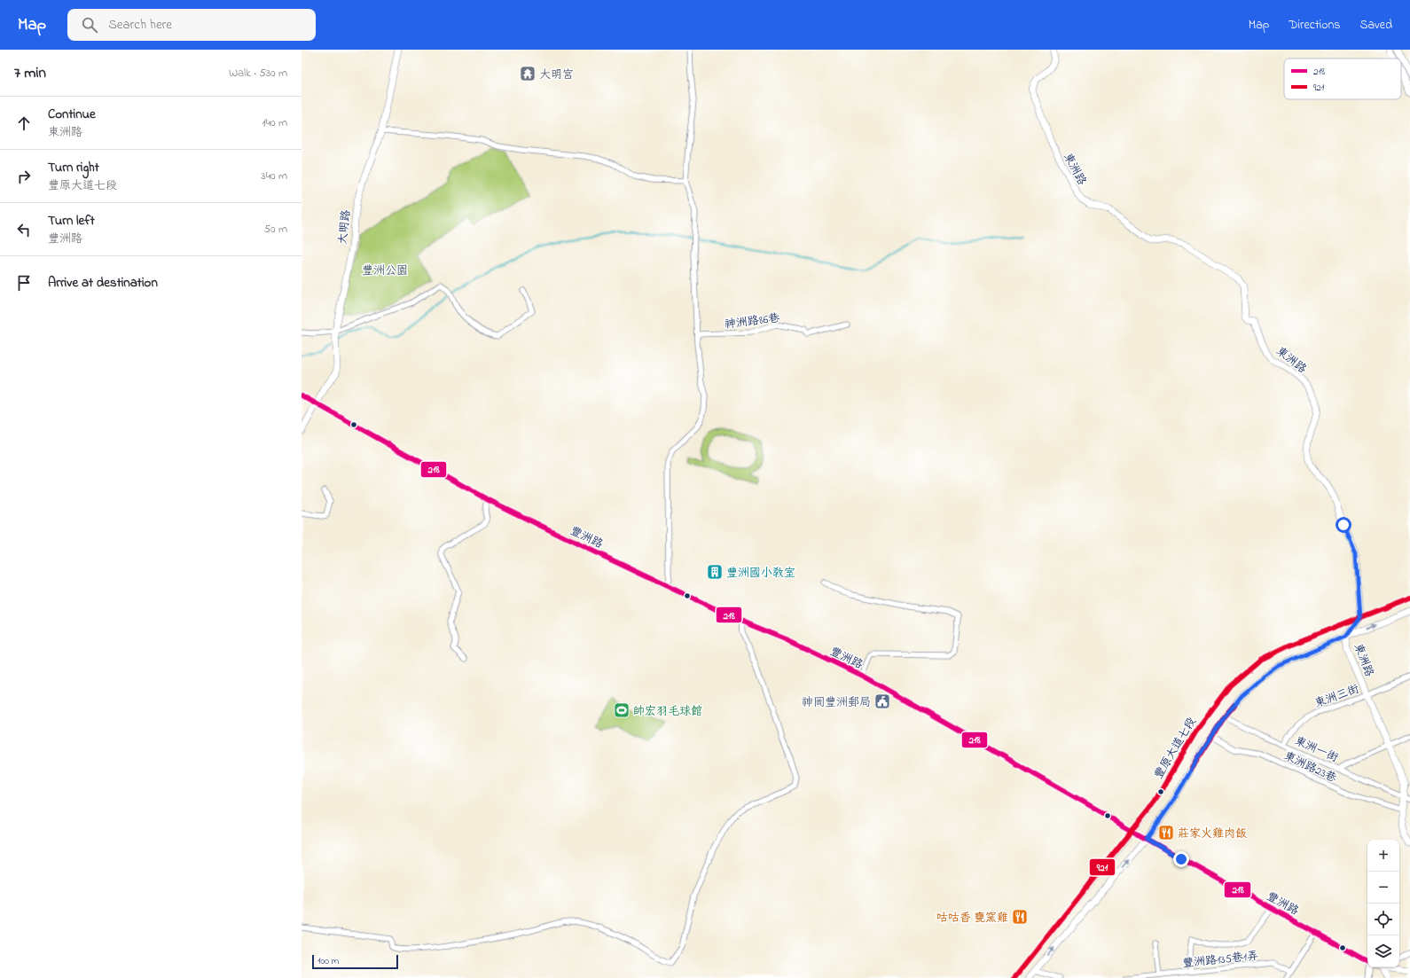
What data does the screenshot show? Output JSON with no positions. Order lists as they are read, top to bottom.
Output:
{
  "streets": {
    "street": [
      "東洲路",
      "大明路",
      "神洲路86巷",
      "豐洲路",
      "東洲三街",
      "豐原大道七段",
      "東洲一街",
      "東洲路23巷",
      "豐洲路135巷1弄"
    ]
  },
  "crossings": [
    ["東洲路", "東洲三街"],
    ["東洲路", "豐原大道七段"],
    ["東洲路", "東洲一街"],
    ["東洲路", "東洲路23巷"],
    ["大明路", "豐洲路"],
    ["豐洲路", "豐原大道七段"],
    ["東洲三街", "東洲一街"]
  ],
  "parks": ["豐洲公園"],
  "places": {
    "temple": ["大明宮"],
    "building": ["豐洲國小教室"],
    "public building": ["神岡豐洲郵局"],
    "sports": ["帥宏羽毛球館"],
    "restaurant": ["莊家火雞肉飯", "咕咕香 甕窯雞"]
  },
  "lines": ["transit line 218", "transit line 921"],
  "legend": ["218", "921"],
  "scale_bar": "100 m",
  "page": {
    "header": "Map",
    "search": "Search here",
    "nav": ["Map", "Directions", "Saved"],
    "heading": ["7 min", "Walk · 530 m"],
    "list": [
      ["Continue", "東洲路", "140 m"],
      ["Turn right", "豐原大道七段", "340 m"],
      ["Turn left", "豐洲路", "50 m"],
      "Arrive at destination"
    ],
    "map_buttons": ["+", "−"],
    "scale": "100 m"
  }
}
